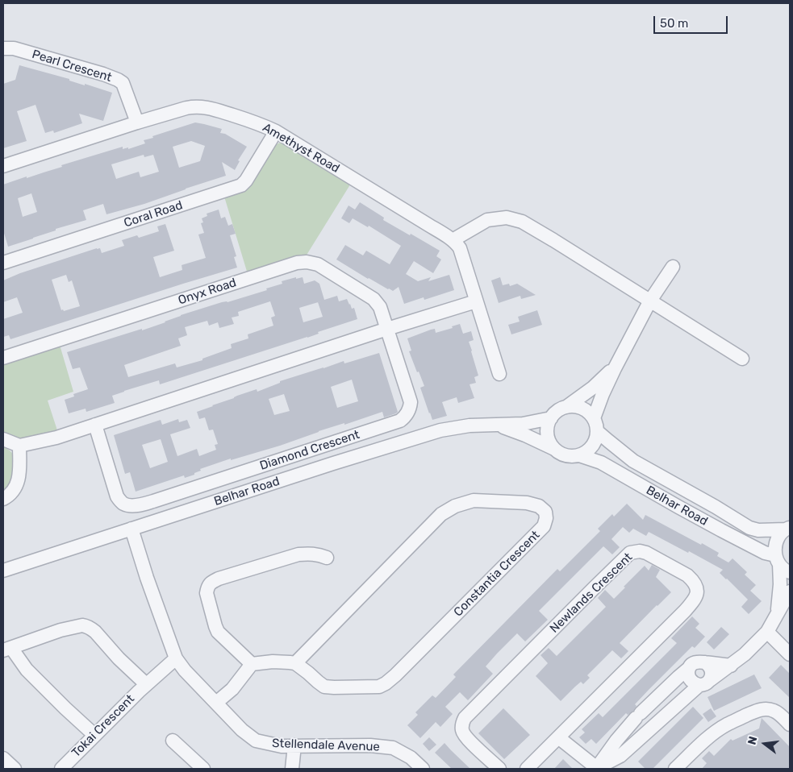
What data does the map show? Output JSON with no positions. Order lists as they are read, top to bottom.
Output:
{
  "streets": {
    "street": [
      "Pearl Crescent",
      "Amethyst Road",
      "Coral Road",
      "Onyx Road",
      "Diamond Crescent",
      "Belhar Road",
      "Constantia Crescent",
      "Newlands Crescent",
      "Tokai Crescent",
      "Stellendale Avenue"
    ]
  },
  "crossings": [
    ["Pearl Crescent", "Amethyst Road"],
    ["Amethyst Road", "Coral Road"],
    ["Onyx Road", "Diamond Crescent"],
    ["Belhar Road", "Stellendale Avenue"],
    ["Tokai Crescent", "Stellendale Avenue"]
  ],
  "scale_bar": "50 m",
  "north": "left"
}
